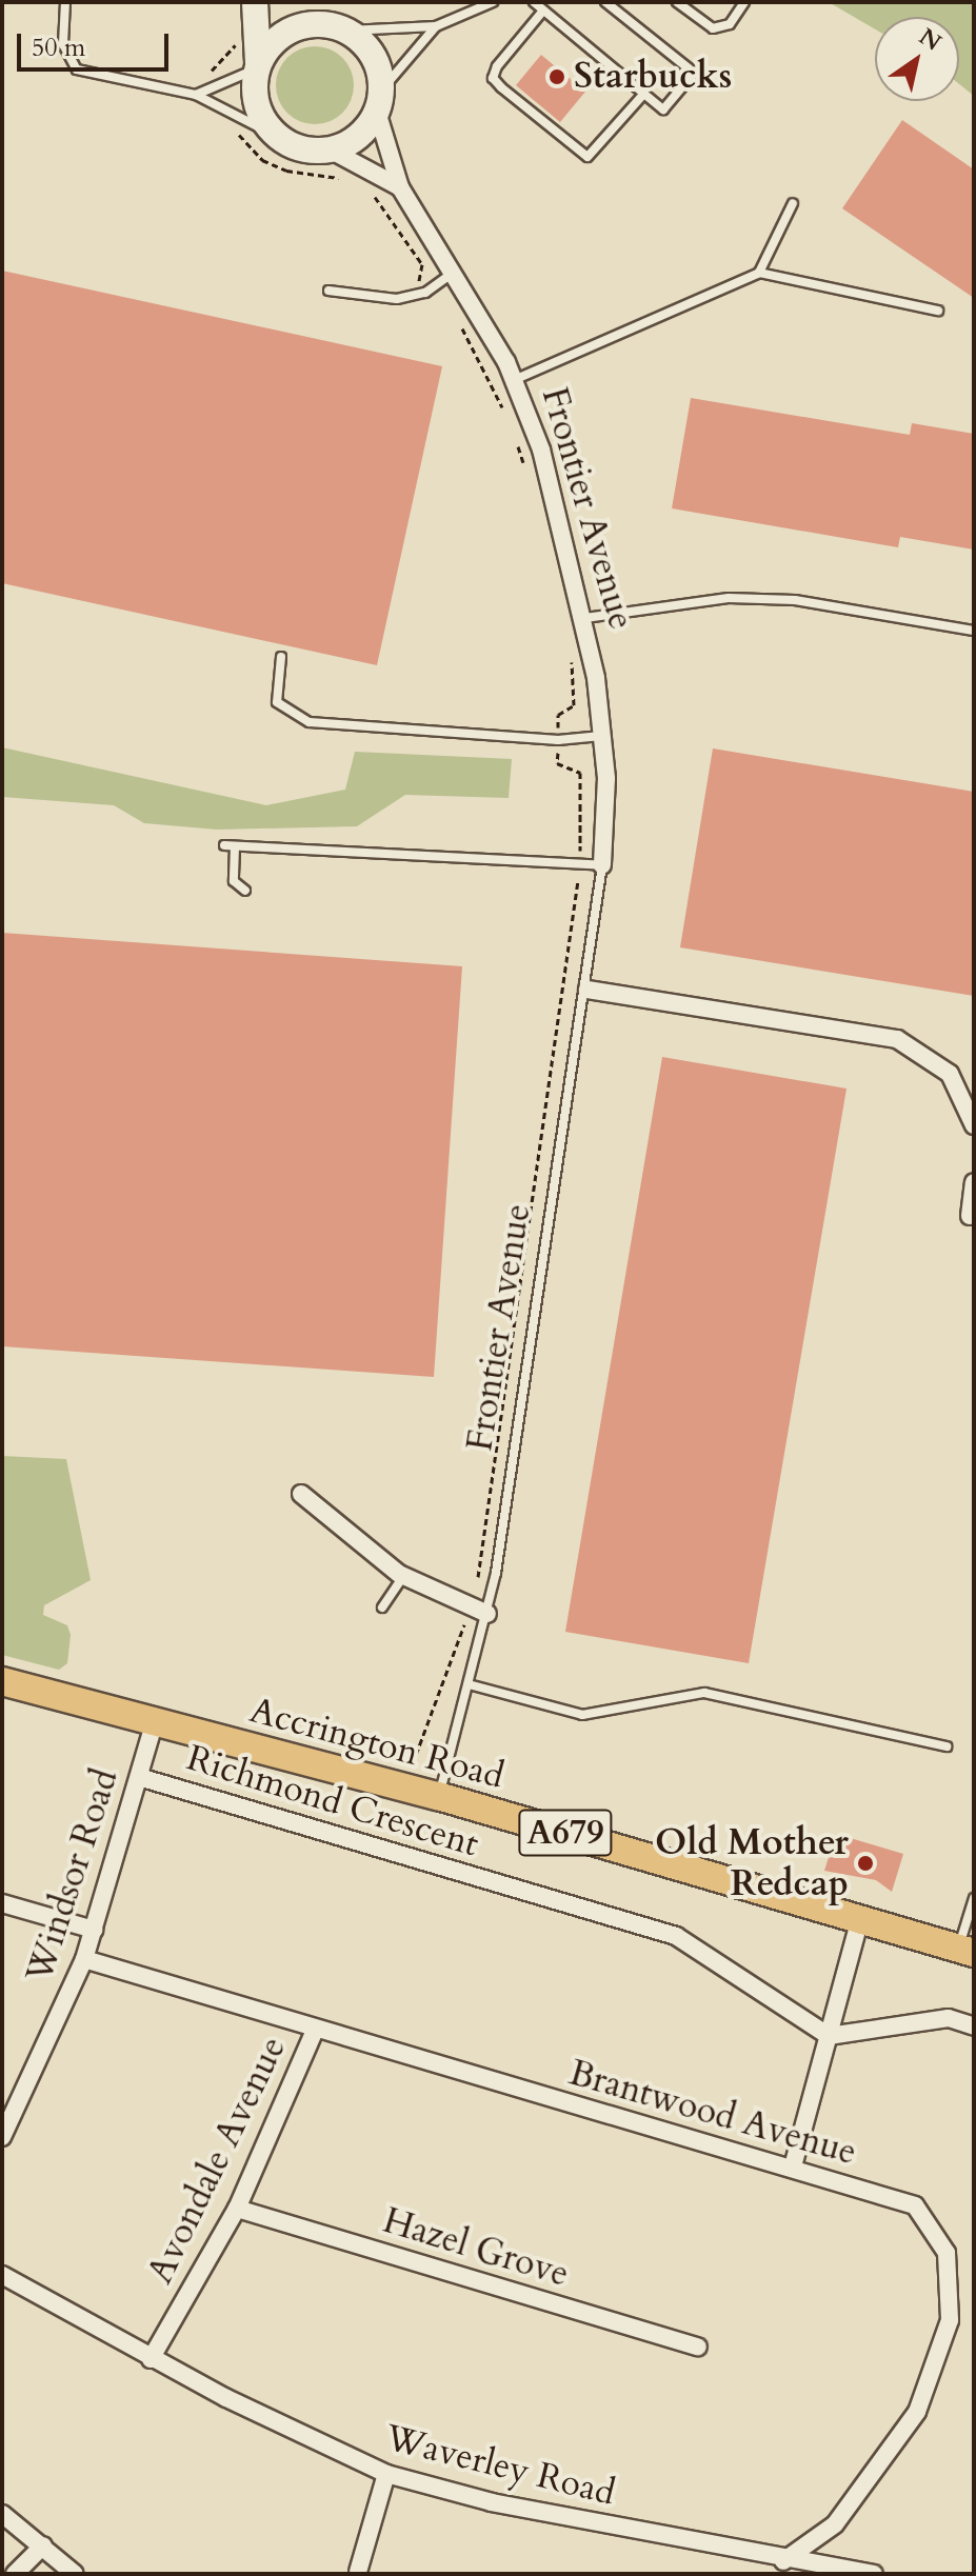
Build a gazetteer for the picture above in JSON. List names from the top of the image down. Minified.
{"streets":{"main road":["Accrington Road","A679"],"street":["Frontier Avenue","Richmond Crescent","Windsor Road","Brantwood Avenue","Avondale Avenue","Hazel Grove","Waverley Road"]},"crossings":[["Frontier Avenue","Accrington Road"],["Accrington Road","Windsor Road"],["Richmond Crescent","Windsor Road"],["Windsor Road","Brantwood Avenue"],["Brantwood Avenue","Avondale Avenue"],["Brantwood Avenue","Waverley Road"],["Avondale Avenue","Hazel Grove"],["Avondale Avenue","Waverley Road"]],"places":["Starbucks","Old Mother Redcap"],"scale_bar":"50 m","north":"top right"}
